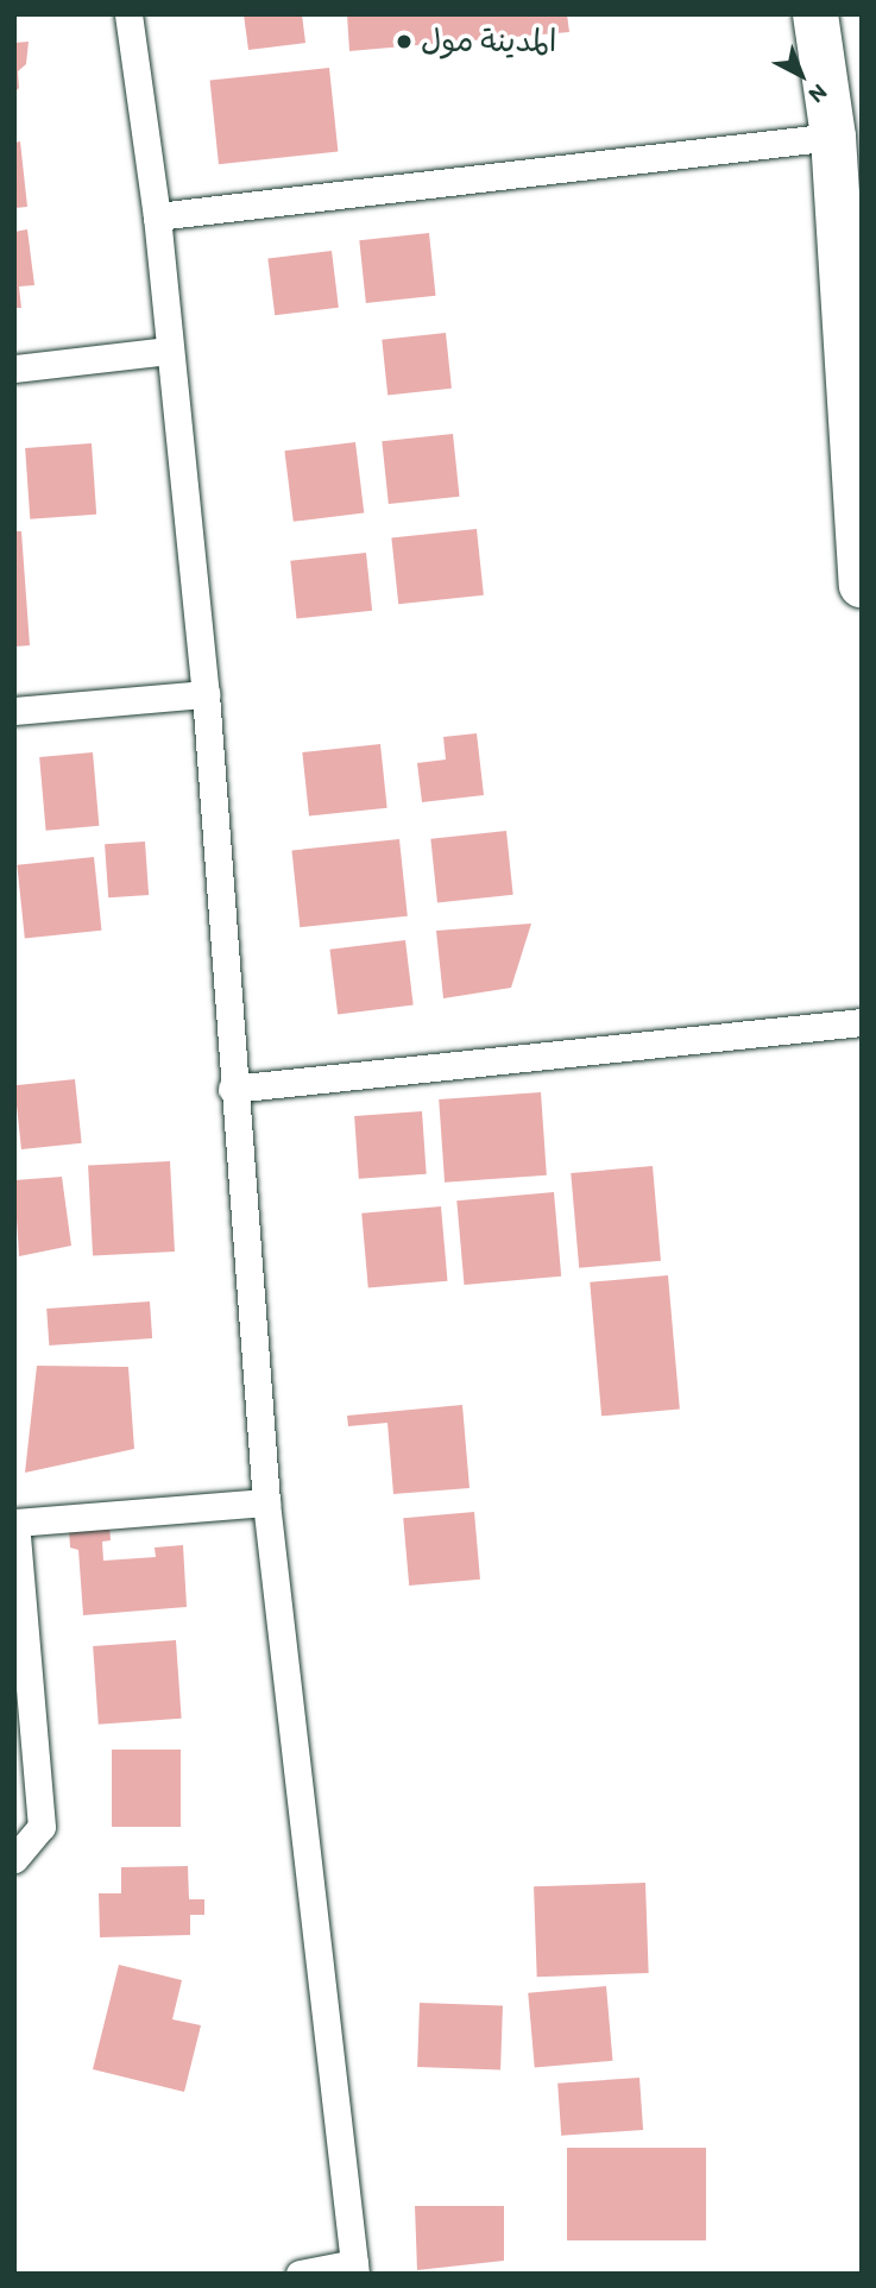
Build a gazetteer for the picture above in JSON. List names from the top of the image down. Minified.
{"places":["المدينة مول"],"north":"bottom right"}
